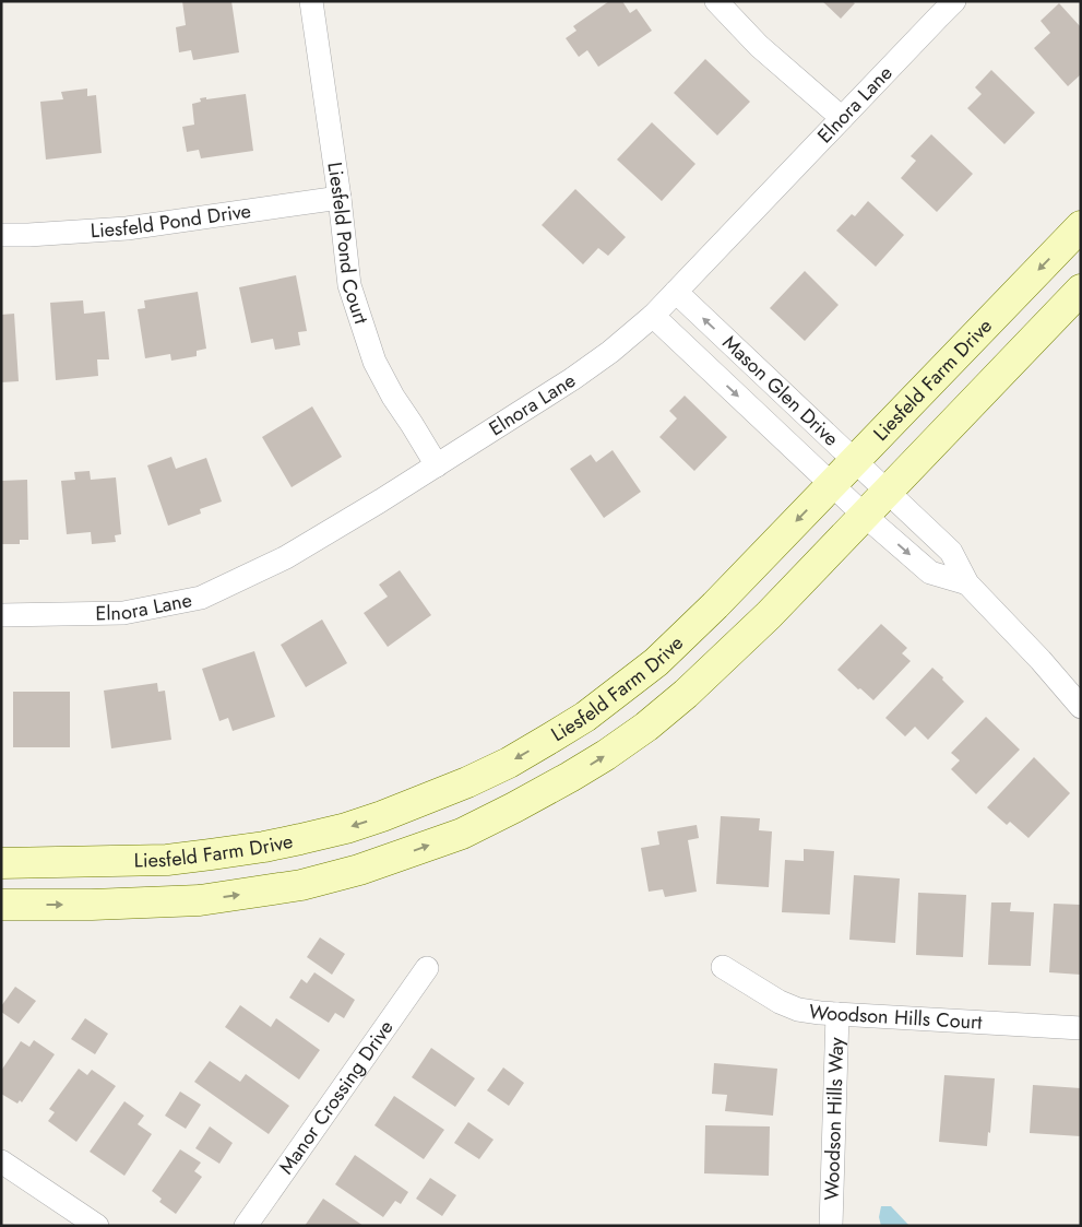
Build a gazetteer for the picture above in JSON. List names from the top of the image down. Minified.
{"streets":{"street":["Elnora Lane","Liesfeld Pond Drive","Liesfeld Pond Court","Liesfeld Farm Drive","Mason Glen Drive","Woodson Hills Court","Manor Crossing Drive","Woodson Hills Way"]},"crossings":[["Elnora Lane","Liesfeld Pond Court"],["Elnora Lane","Mason Glen Drive"],["Liesfeld Pond Drive","Liesfeld Pond Court"],["Liesfeld Farm Drive","Mason Glen Drive"],["Woodson Hills Court","Woodson Hills Way"]]}
